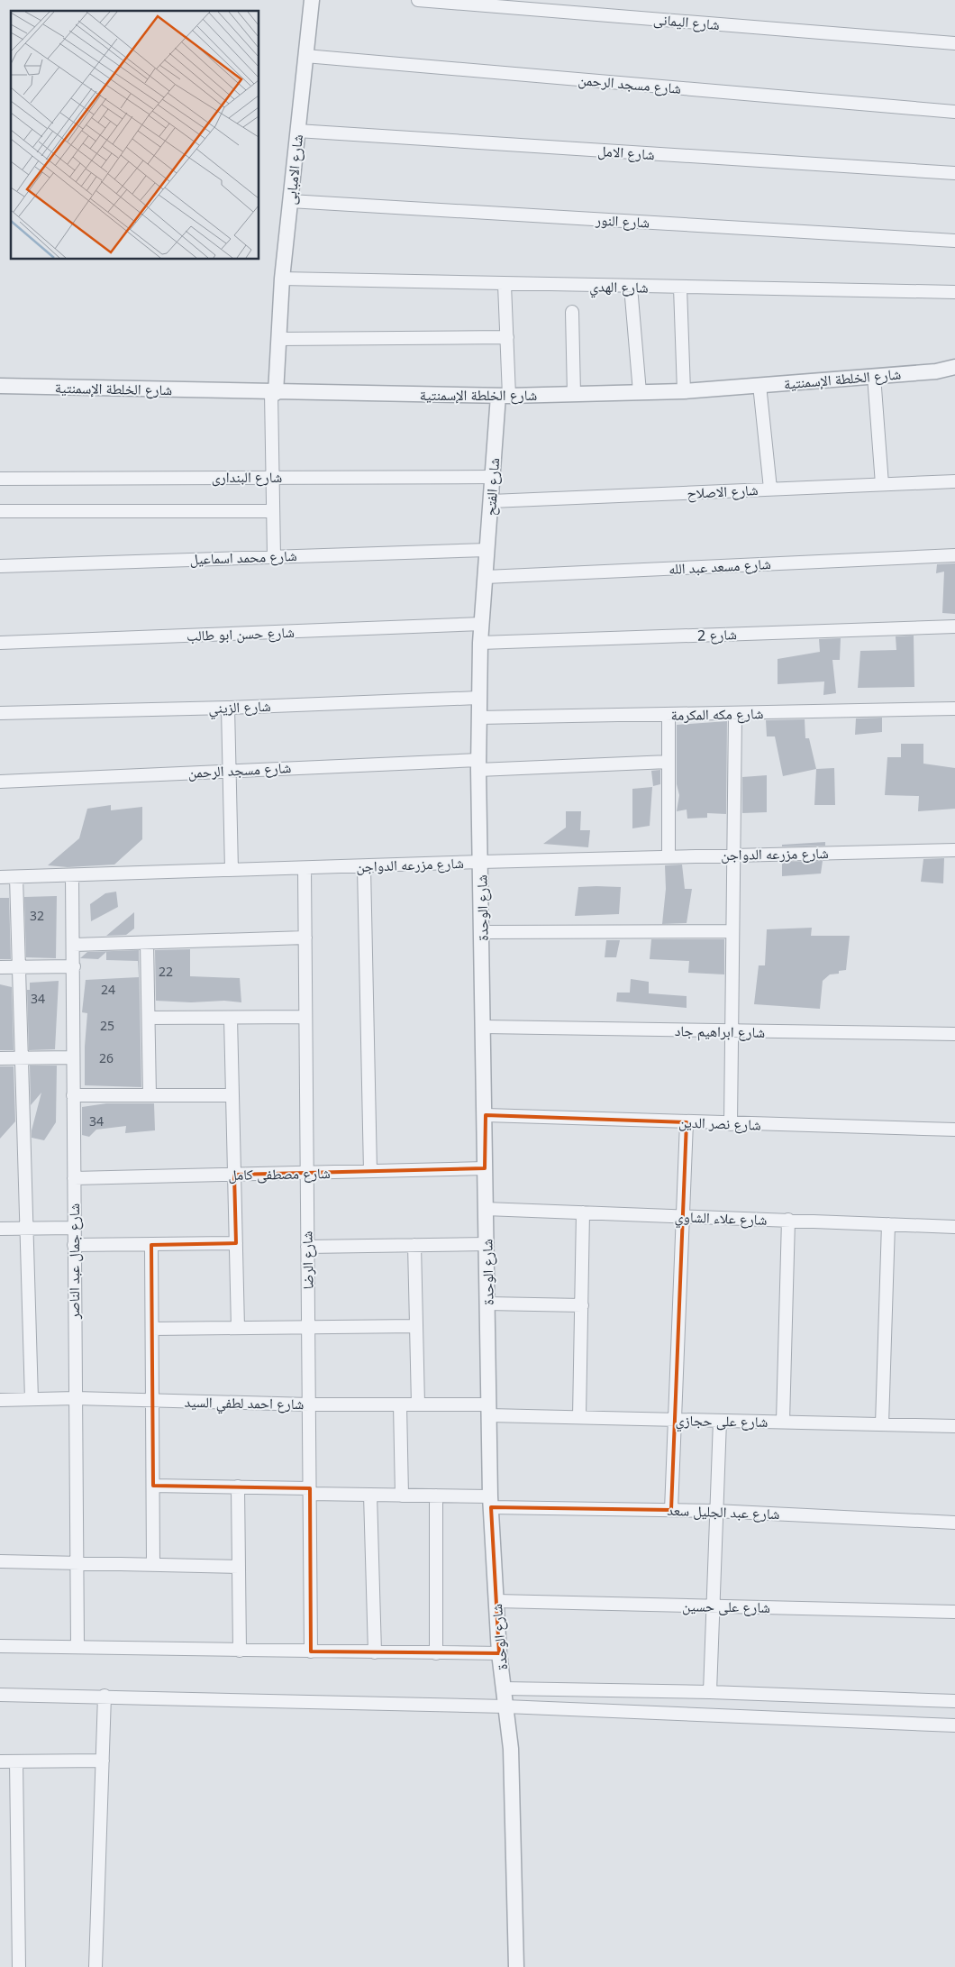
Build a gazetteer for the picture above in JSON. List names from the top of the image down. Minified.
{"streets":{"street":["شارع اليمانى","شارع مسجد الرحمن","شارع الامل","شارع الامبابى","شارع النور","شارع الهدي","شارع الخلطة الإسمنتية","شارع البندارى","شارع الفتح","شارع الاصلاح","شارع محمد اسماعيل","شارع مسعد عبد الله","شارع حسن ابو طالب","شارع 2","شارع الزيني","شارع مكه المكرمة","شارع مزرعه الدواجن","شارع الوحدة","شارع ابراهيم جاد","شارع نصر الدين","شارع مصطفى كامل","شارع علاء الشاوي","شارع الرضا","شارع جمال عبد الناصر","شارع احمد لطفي السيد","شارع على حجازي","شارع عبد الجليل سعد","شارع على حسين"]},"crossings":[["شارع مسجد الرحمن","شارع الامبابى"],["شارع مسجد الرحمن","شارع الوحدة"],["شارع الامل","شارع الامبابى"],["شارع الامبابى","شارع النور"],["شارع الامبابى","شارع الهدي"],["شارع الامبابى","شارع الخلطة الإسمنتية"],["شارع الخلطة الإسمنتية","شارع الفتح"],["شارع البندارى","شارع الفتح"],["شارع الفتح","شارع الاصلاح"],["شارع الفتح","شارع محمد اسماعيل"],["شارع الفتح","شارع مسعد عبد الله"],["شارع الفتح","شارع الوحدة"],["شارع مسعد عبد الله","شارع الوحدة"],["شارع حسن ابو طالب","شارع الوحدة"],["شارع 2","شارع الوحدة"],["شارع الزيني","شارع الوحدة"],["شارع مكه المكرمة","شارع الوحدة"],["شارع مزرعه الدواجن","شارع الوحدة"],["شارع مزرعه الدواجن","شارع الرضا"],["شارع مزرعه الدواجن","شارع جمال عبد الناصر"],["شارع الوحدة","شارع ابراهيم جاد"],["شارع الوحدة","شارع نصر الدين"],["شارع الوحدة","شارع مصطفى كامل"],["شارع الوحدة","شارع علاء الشاوي"],["شارع الوحدة","شارع احمد لطفي السيد"],["شارع الوحدة","شارع على حجازي"],["شارع الوحدة","شارع عبد الجليل سعد"],["شارع الوحدة","شارع على حسين"],["شارع مصطفى كامل","شارع الرضا"],["شارع مصطفى كامل","شارع جمال عبد الناصر"],["شارع الرضا","شارع احمد لطفي السيد"],["شارع الرضا","شارع عبد الجليل سعد"],["شارع جمال عبد الناصر","شارع احمد لطفي السيد"],["شارع احمد لطفي السيد","شارع على حجازي"]],"house_numbers":["32","22","24","34","25","26","34"]}
